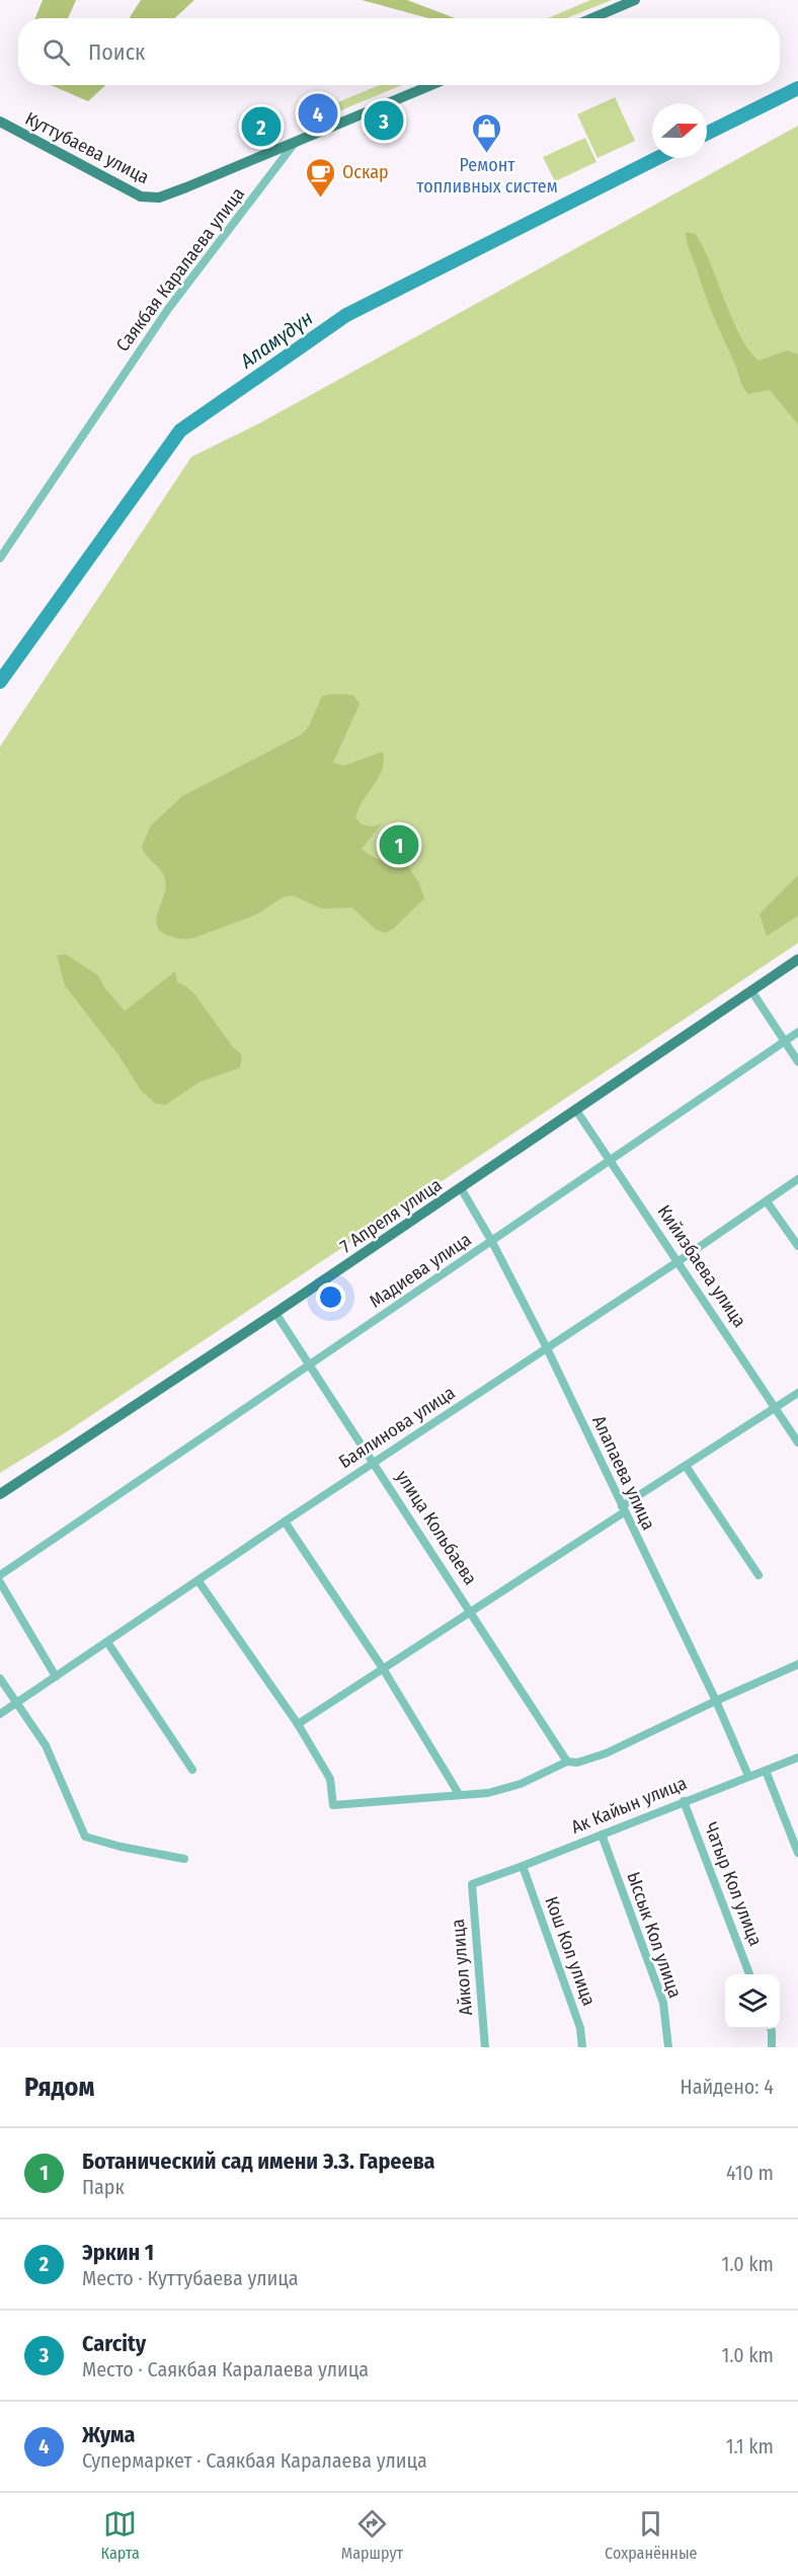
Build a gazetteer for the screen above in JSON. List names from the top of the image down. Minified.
{"streets":{"main road":["Куттубаева улица","7 Апреля улица"],"street":["Саякбая Каралаева улица","Кийизбаева улица","Мадиева улица","Баялинова улица","Алапаева улица","улица Кольбаева","Ак Кайын улица","Чатыр Кол улица","Ыссык Кол улица","Кош Кол улица","Айкол улица"]},"crossings":[["Куттубаева улица","Саякбая Каралаева улица"],["7 Апреля улица","Кийизбаева улица"],["7 Апреля улица","Алапаева улица"],["7 Апреля улица","улица Кольбаева"],["Кийизбаева улица","Мадиева улица"],["Кийизбаева улица","Баялинова улица"],["Мадиева улица","Алапаева улица"],["Мадиева улица","улица Кольбаева"],["Баялинова улица","Алапаева улица"],["Баялинова улица","улица Кольбаева"],["Алапаева улица","Ак Кайын улица"],["Ак Кайын улица","Чатыр Кол улица"],["Ак Кайын улица","Ыссык Кол улица"],["Ак Кайын улица","Кош Кол улица"],["Ак Кайын улица","Айкол улица"]],"water":["Аламүдүн"],"places":{"shop":["Ремонт топливных систем"],"cafe":["Оскар"]},"north":"right","page":{"search":"Поиск","pins":["4","3","2","1"],"heading":["Рядом","Найдено: 4"],"list":[{"mark":"1","name":"Ботанический сад имени Э.З. Гареева","note":"Парк","value":"410 m"},{"mark":"2","name":"Эркин 1","note":"Место · Куттубаева улица","value":"1.0 km"},{"mark":"3","name":"Carcity","note":"Место · Саякбая Каралаева улица","value":"1.0 km"},{"mark":"4","name":"Жума","note":"Супермаркет · Саякбая Каралаева улица","value":"1.1 km"}],"nav":["Карта","Маршрут","Сохранённые"]}}
